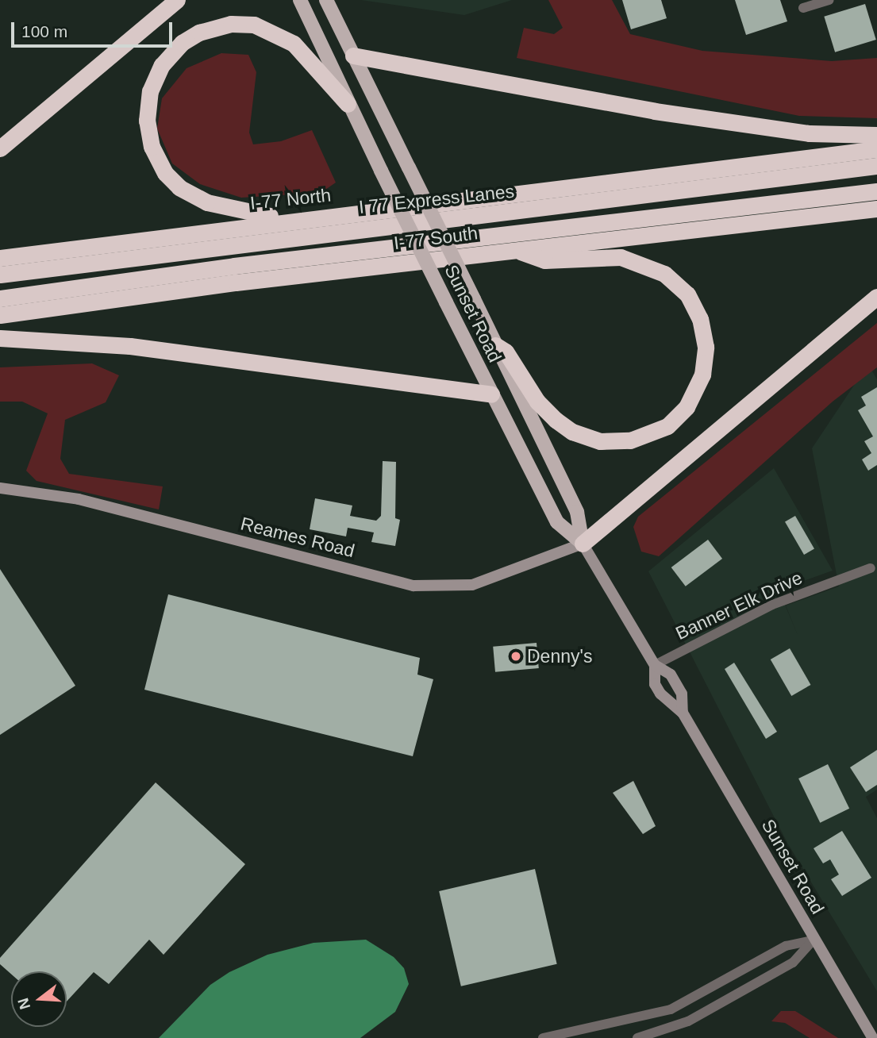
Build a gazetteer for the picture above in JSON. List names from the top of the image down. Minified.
{"streets":{"highway":["I-77 North","I 77 Express Lanes","I-77 South"],"main road":["Sunset Road","Reames Road"],"street":["Banner Elk Drive"]},"crossings":[["Sunset Road","Reames Road"],["Sunset Road","Banner Elk Drive"]],"places":["Denny's"],"scale_bar":"100 m","north":"left"}
